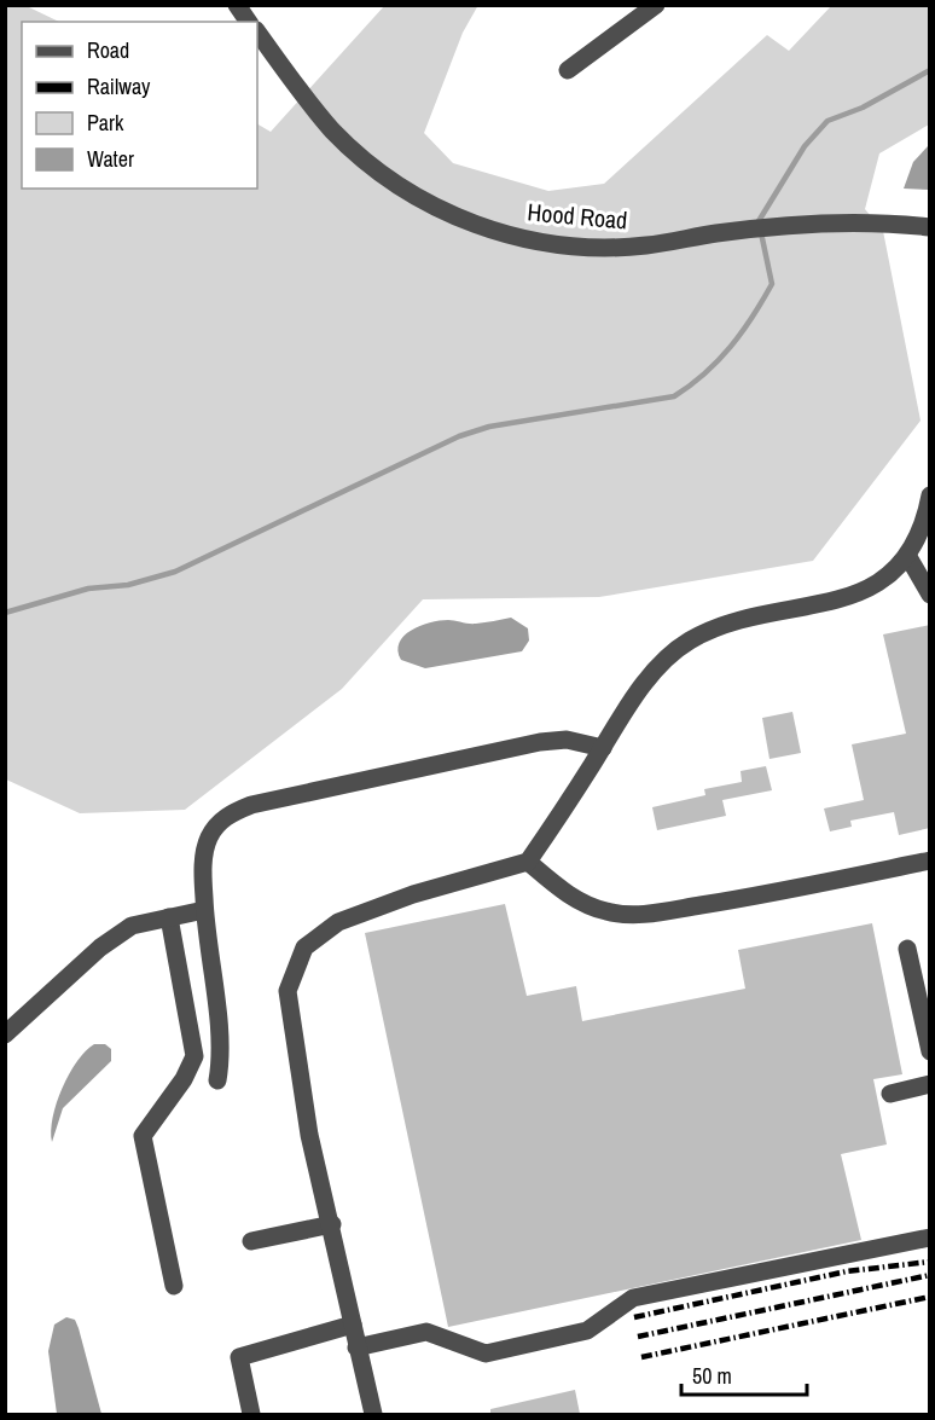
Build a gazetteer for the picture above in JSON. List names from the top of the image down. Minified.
{"streets":{"street":["Hood Road"]},"legend":["Road","Railway","Park","Water"],"scale_bar":"50 m"}
